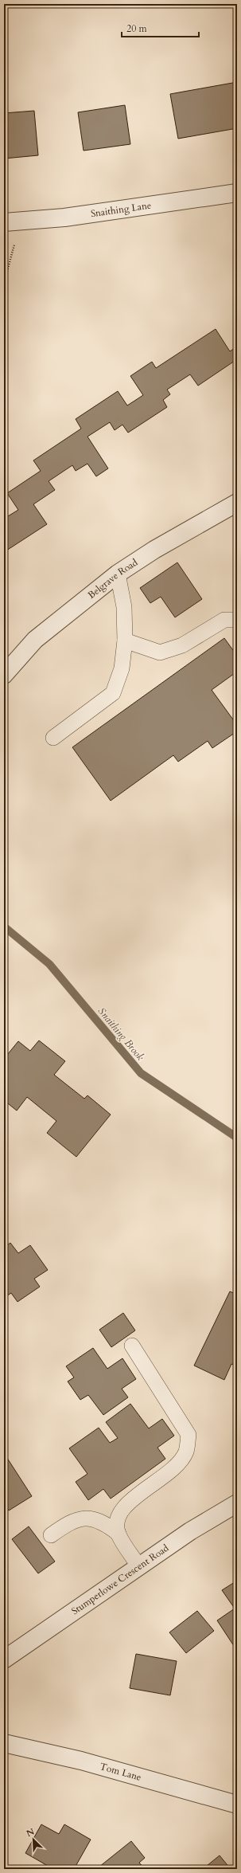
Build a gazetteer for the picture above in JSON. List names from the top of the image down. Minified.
{"streets":{"street":["Snaithing Lane","Belgrave Road","Stumperlowe Crescent Road","Tom Lane"]},"water":["Snaithing Brook"],"scale_bar":"20 m","north":"top left"}
